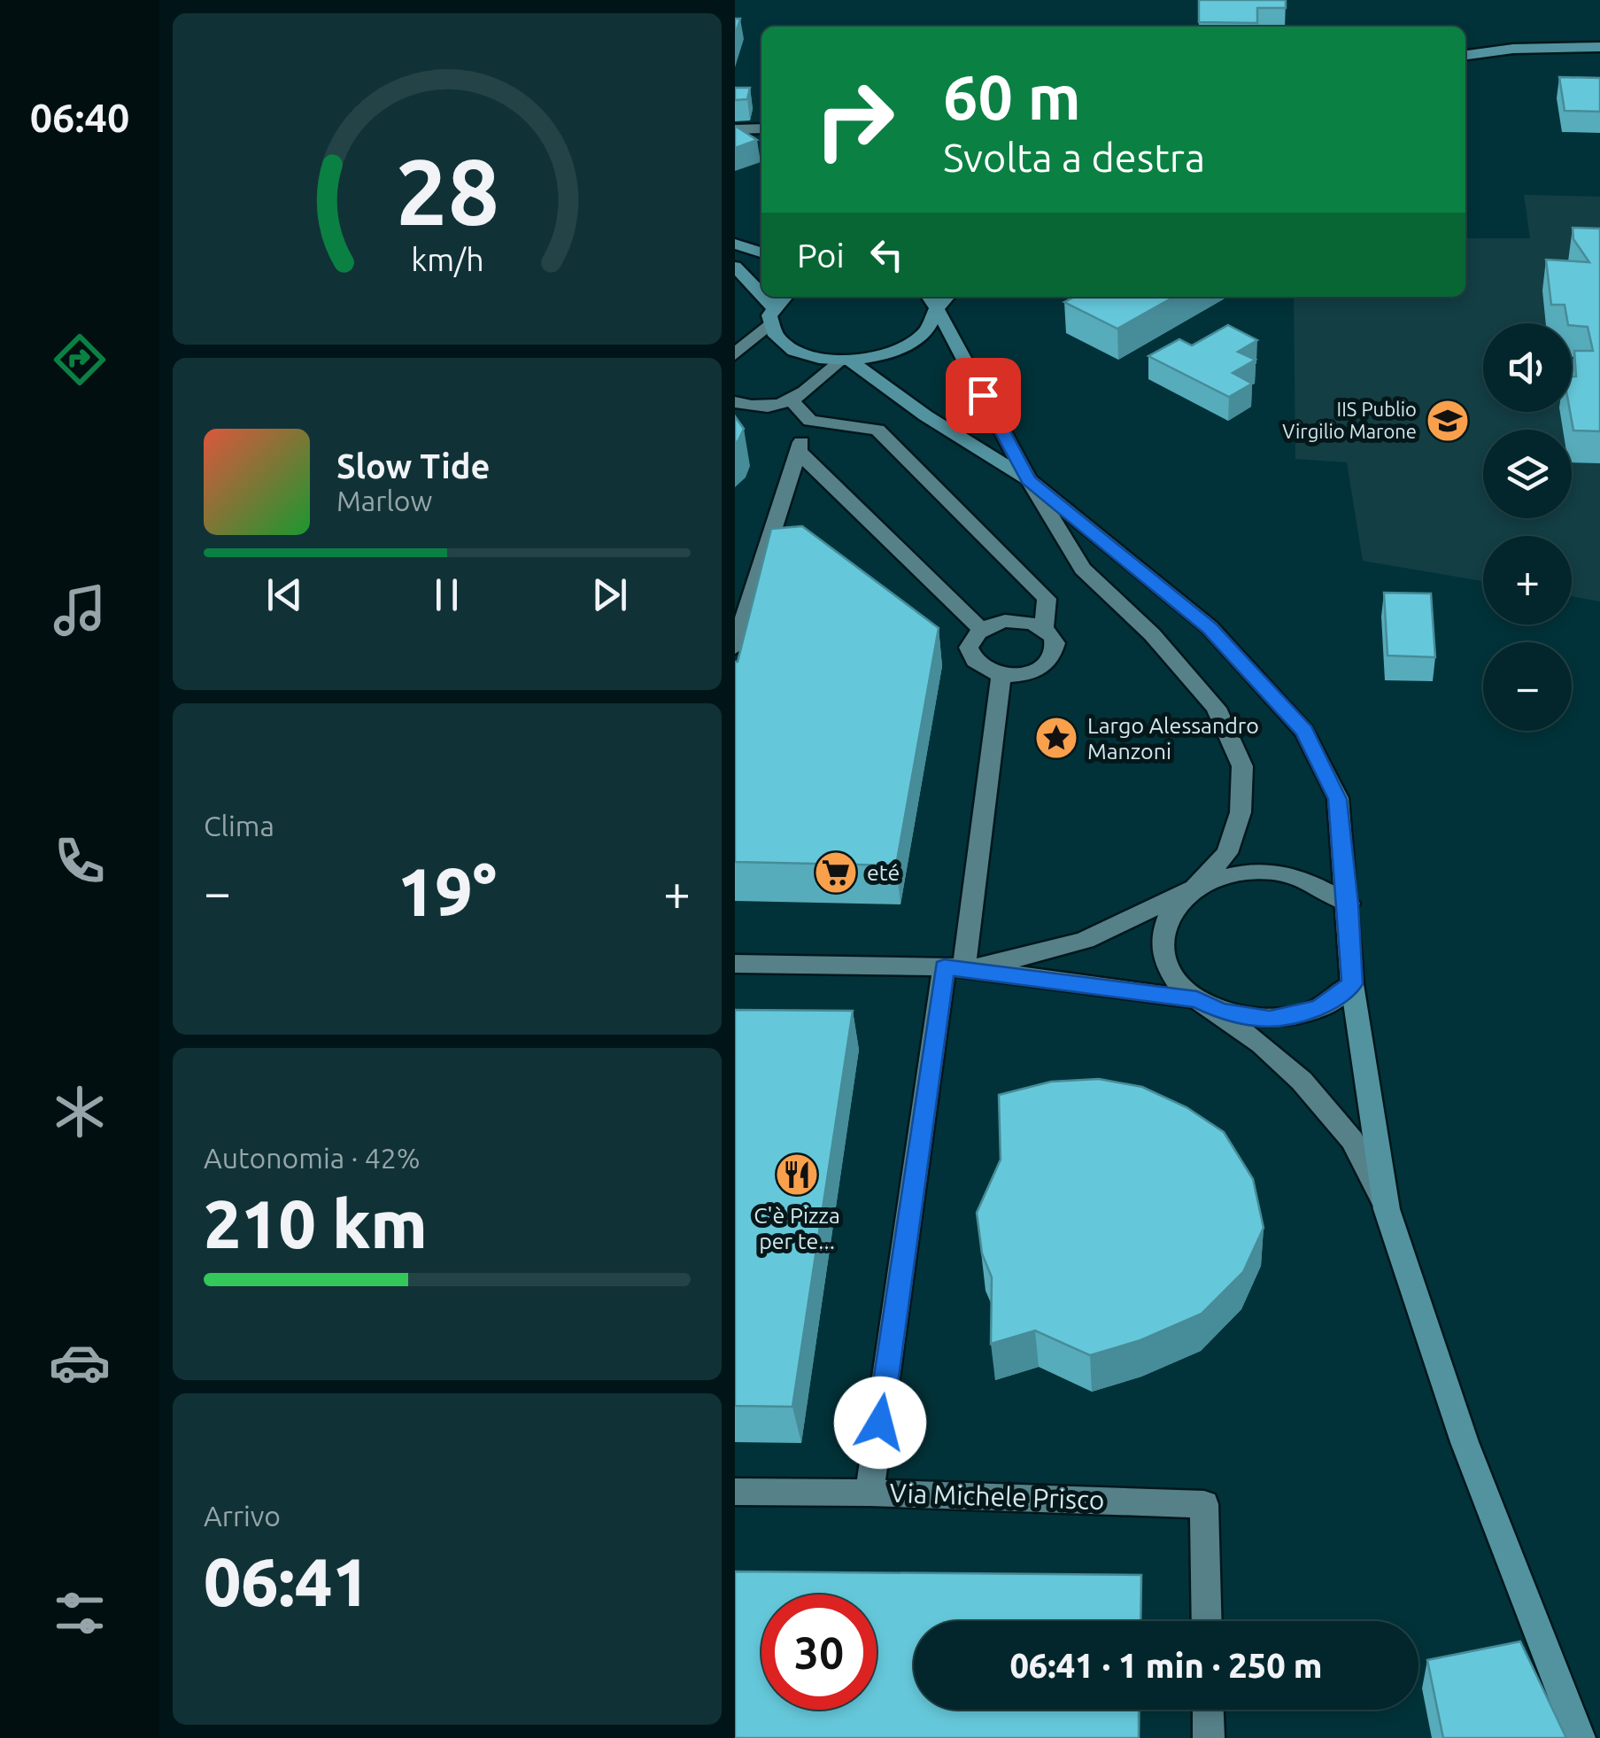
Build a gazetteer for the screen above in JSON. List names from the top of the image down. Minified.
{"streets":{"street":["Via Michele Prisco"]},"places":{"school or university":["IIS Publio Virgilio Marone"],"place":["Largo Alessandro Manzoni"],"supermarket":["eté"],"restaurant":["C'è Pizza per te..."]},"page":{"tabs":"06:40","turn":["60 m","Svolta a destra"],"then":"Poi","map_buttons":["+","−"],"song":["Slow Tide","Marlow"],"tile":["Clima",["Autonomia · 42%","210 km"],["Arrivo","06:41"]],"heat":["−","19°","+"],"limit":"30","trip":"06:41 · 1 min · 250 m","gauge":["28","km/h"]}}
